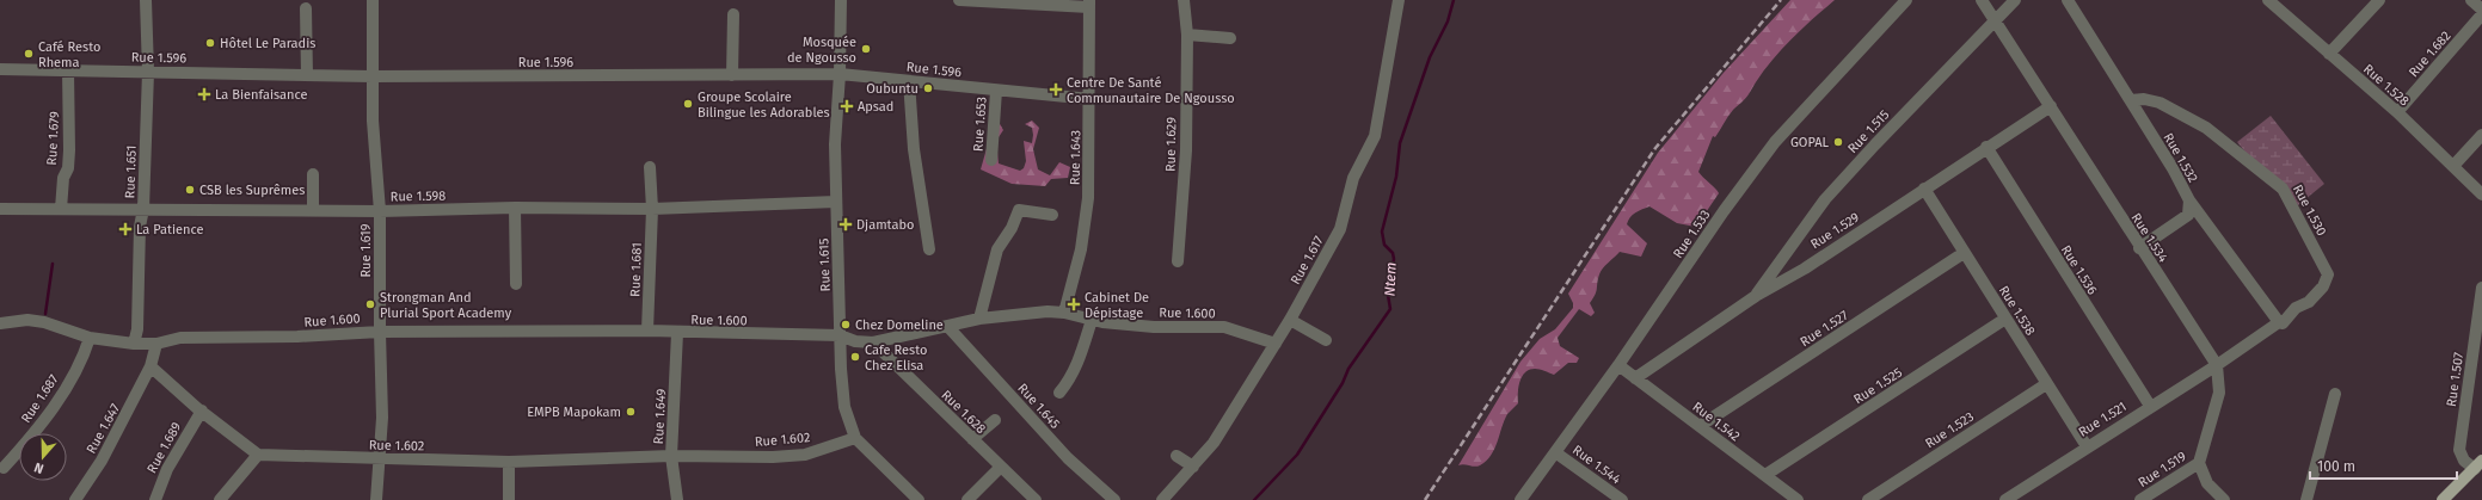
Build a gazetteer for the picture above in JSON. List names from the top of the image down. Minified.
{"streets":{"street":["Rue 1.682","Rue 1.596","Rue 1.528","Rue 1.653","Rue 1.515","Rue 1.679","Rue 1.629","Rue 1.643","Rue 1.532","Rue 1.651","Rue 1.598","Rue 1.530","Rue 1.529","Rue 1.533","Rue 1.534","Rue 1.619","Rue 1.617","Rue 1.615","Rue 1.681","Rue 1.536","Rue 1.538","Rue 1.600","Rue 1.527","Rue 1.507","Rue 1.525","Rue 1.687","Rue 1.645","Rue 1.628","Rue 1.649","Rue 1.521","Rue 1.542","Rue 1.647","Rue 1.523","Rue 1.602","Rue 1.689","Rue 1.544","Rue 1.519"]},"crossings":[["Rue 1.682","Rue 1.528"],["Rue 1.596","Rue 1.653"],["Rue 1.596","Rue 1.679"],["Rue 1.596","Rue 1.643"],["Rue 1.596","Rue 1.651"],["Rue 1.596","Rue 1.619"],["Rue 1.596","Rue 1.615"],["Rue 1.515","Rue 1.529"],["Rue 1.515","Rue 1.534"],["Rue 1.679","Rue 1.598"],["Rue 1.643","Rue 1.600"],["Rue 1.532","Rue 1.530"],["Rue 1.651","Rue 1.598"],["Rue 1.598","Rue 1.619"],["Rue 1.598","Rue 1.615"],["Rue 1.598","Rue 1.681"],["Rue 1.530","Rue 1.534"],["Rue 1.530","Rue 1.521"],["Rue 1.529","Rue 1.534"],["Rue 1.529","Rue 1.536"],["Rue 1.529","Rue 1.538"],["Rue 1.529","Rue 1.542"],["Rue 1.533","Rue 1.542"],["Rue 1.533","Rue 1.544"],["Rue 1.534","Rue 1.521"],["Rue 1.534","Rue 1.519"],["Rue 1.619","Rue 1.600"],["Rue 1.619","Rue 1.602"],["Rue 1.617","Rue 1.600"],["Rue 1.615","Rue 1.600"],["Rue 1.615","Rue 1.602"],["Rue 1.681","Rue 1.600"],["Rue 1.536","Rue 1.521"],["Rue 1.538","Rue 1.527"],["Rue 1.538","Rue 1.525"],["Rue 1.538","Rue 1.521"],["Rue 1.538","Rue 1.523"],["Rue 1.600","Rue 1.645"],["Rue 1.600","Rue 1.628"],["Rue 1.600","Rue 1.649"],["Rue 1.527","Rue 1.542"],["Rue 1.525","Rue 1.542"],["Rue 1.649","Rue 1.602"]],"water":["Ntem"],"places":{"other":["Hôtel Le Paradis","Mosquée de Ngousso","Café Resto Rhema","Oubuntu","Groupe Scolaire Bilingue les Adorables","GOPAL","CSB les Suprêmes","Strongman And Plurial Sport Academy","Chez Domeline","Cafe Resto Chez Elisa","EMPB Mapokam"],"health":["Centre De Santé Communautaire De Ngousso","La Bienfaisance","Apsad","Djamtabo","La Patience","Cabinet De Dépistage"]},"scale_bar":"100 m","north":"bottom"}
